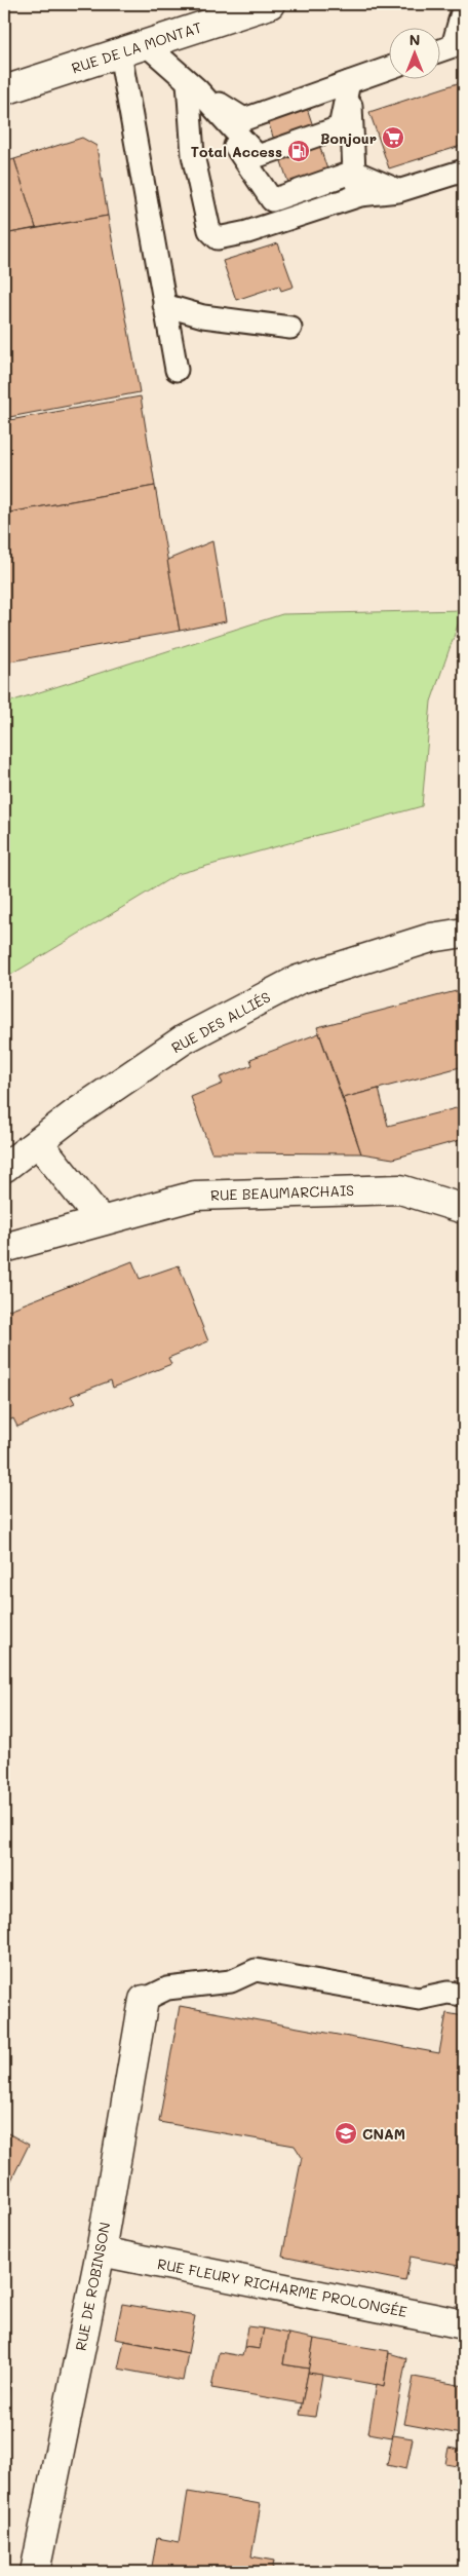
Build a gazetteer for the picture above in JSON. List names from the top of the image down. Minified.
{"streets":{"street":["RUE DE LA MONTAT","RUE DES ALLIÉS","RUE BEAUMARCHAIS","RUE DE ROBINSON","RUE FLEURY RICHARME PROLONGÉE"]},"crossings":[["RUE DE ROBINSON","RUE FLEURY RICHARME PROLONGÉE"]],"places":{"supermarket":["Bonjour"],"fuel station":["Total Access"],"school or university":["CNAM"]},"north":"top"}
